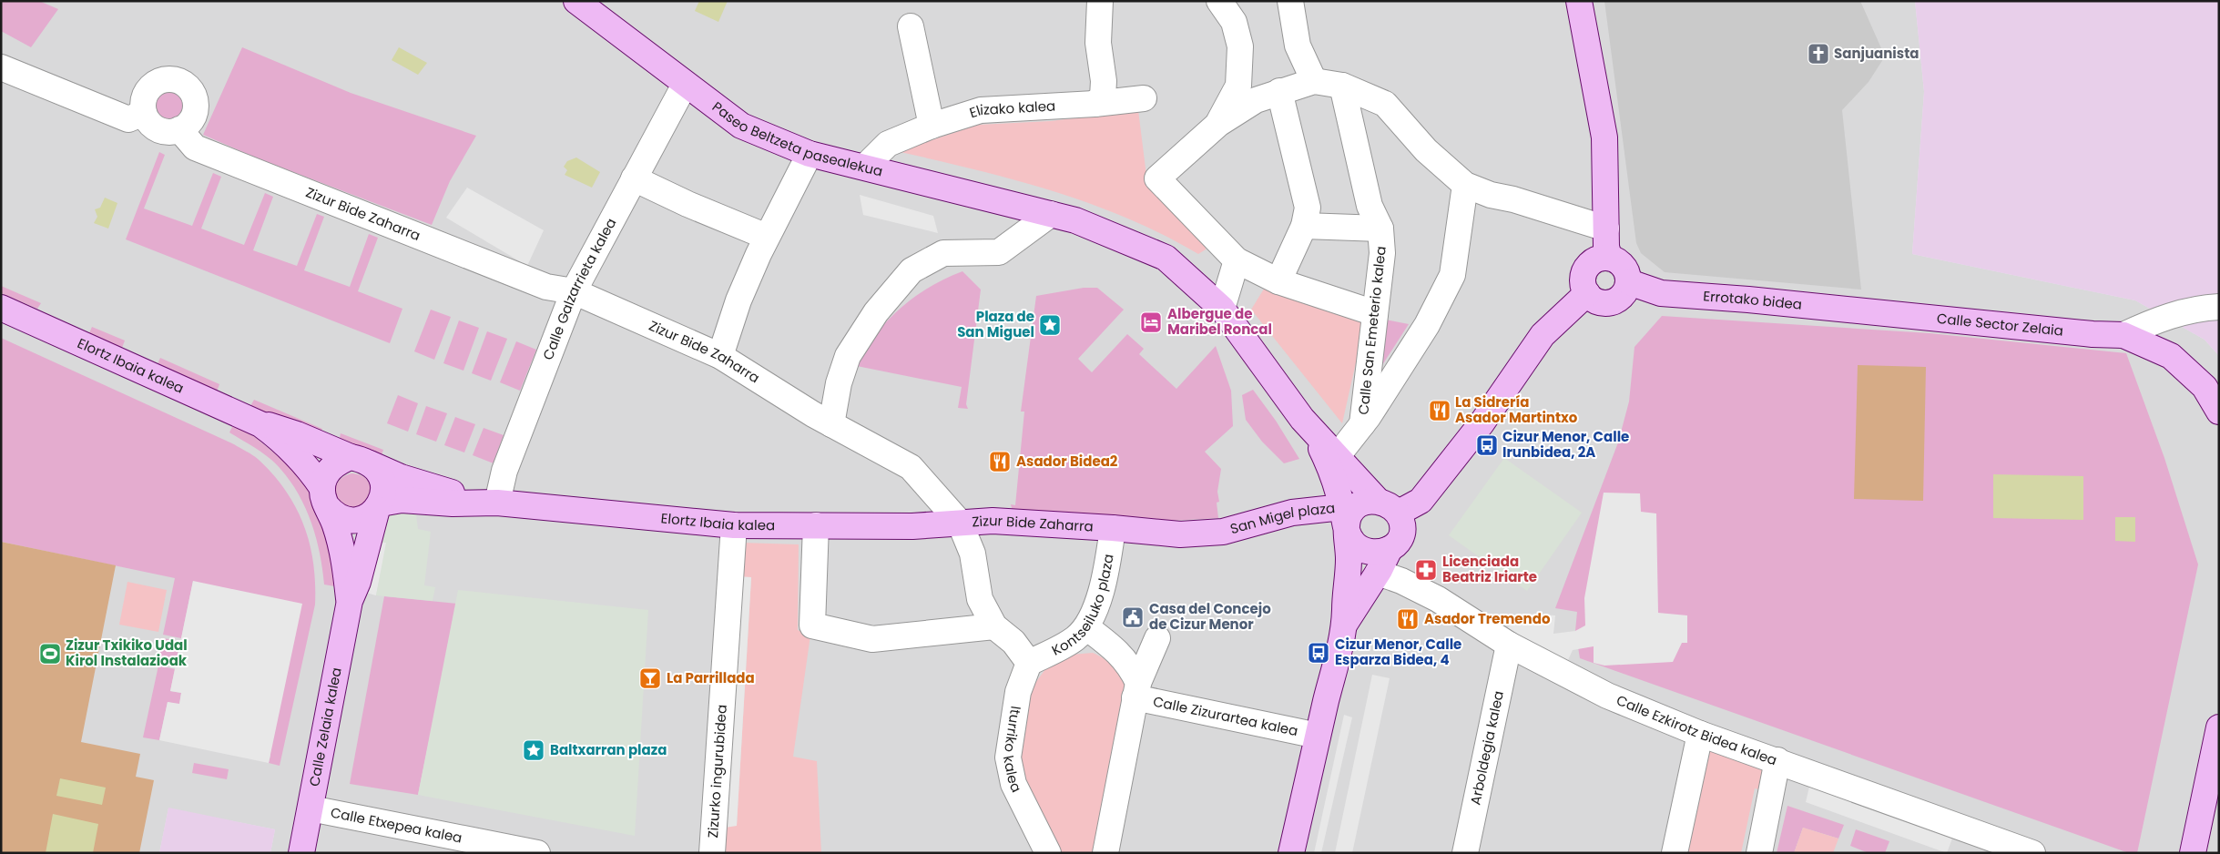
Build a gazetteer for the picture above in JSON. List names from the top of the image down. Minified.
{"streets":{"street":["Elizako kalea","Paseo Beltzeta pasealekua","Zizur Bide Zaharra","Calle Galzarrieta kalea","Errotako bidea","Calle Sector Zelaia","Calle San Emeterio kalea","Elortz Ibaia kalea","San Migel plaza","Kontseiluko plaza","Calle Zizurartea kalea","Calle Zelaia kalea","Calle Ezkirotz Bidea kalea","Iturriko kalea","Arboldegia kalea","Zizurko ingurubidea","Calle Etxepea kalea"]},"crossings":[["Elizako kalea","Paseo Beltzeta pasealekua"],["Paseo Beltzeta pasealekua","Calle Galzarrieta kalea"],["Paseo Beltzeta pasealekua","San Migel plaza"],["Zizur Bide Zaharra","Calle Galzarrieta kalea"],["Zizur Bide Zaharra","Elortz Ibaia kalea"],["Zizur Bide Zaharra","San Migel plaza"],["Zizur Bide Zaharra","Kontseiluko plaza"],["Calle Galzarrieta kalea","Elortz Ibaia kalea"],["Errotako bidea","Calle Sector Zelaia"],["Elortz Ibaia kalea","Calle Zelaia kalea"],["Elortz Ibaia kalea","Zizurko ingurubidea"],["Kontseiluko plaza","Iturriko kalea"],["Calle Zelaia kalea","Calle Etxepea kalea"],["Calle Ezkirotz Bidea kalea","Arboldegia kalea"]],"places":{"church":["Sanjuanista"],"hotel":["Albergue de Maribel Roncal"],"place":["Plaza de San Miguel","Baltxarran plaza"],"restaurant":["La Sidrería Asador Martintxo","Asador Bidea2","Asador Tremendo"],"bus stop":["Cizur Menor, Calle Irunbidea, 2A","Cizur Menor, Calle Esparza Bidea, 4"],"pharmacy":["Licenciada Beatriz Iriarte"],"public building":["Casa del Concejo de Cizur Menor"],"sports":["Zizur Txikiko Udal Kirol Instalazioak"],"bar":["La Parrillada"]}}
